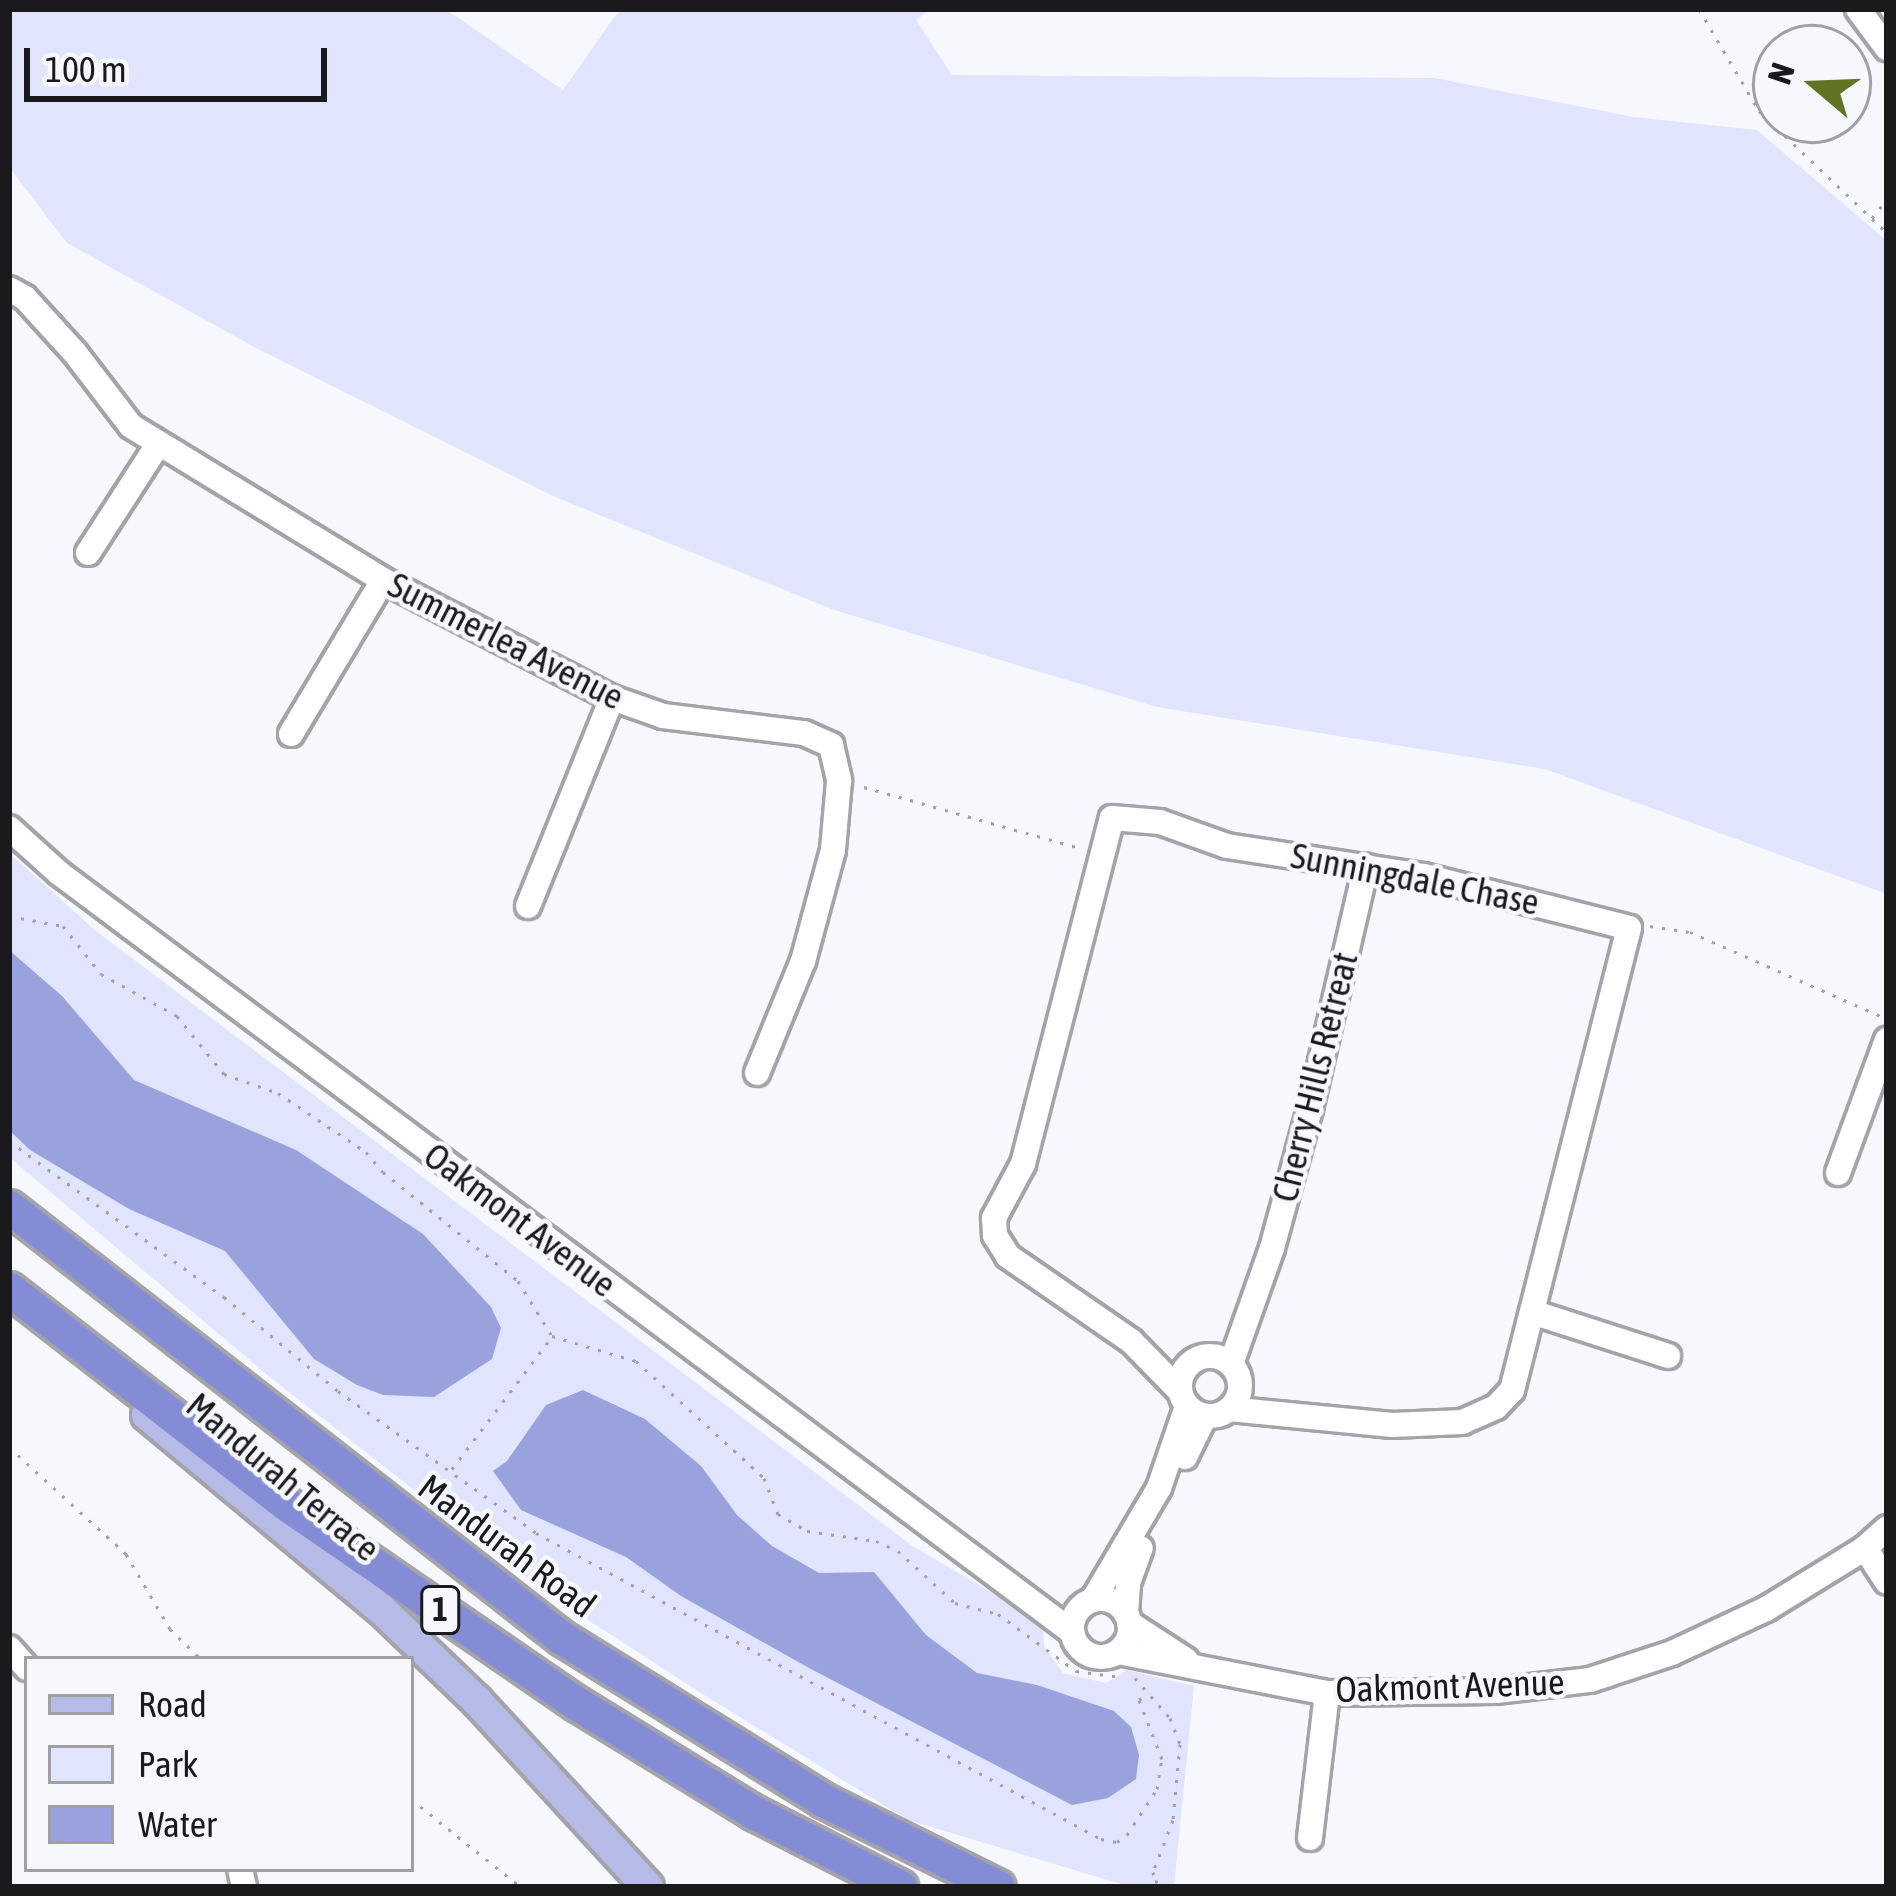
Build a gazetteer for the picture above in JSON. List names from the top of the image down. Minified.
{"streets":{"highway":["Mandurah Road","1"],"main road":["Mandurah Terrace"],"street":["Summerlea Avenue","Sunningdale Chase","Cherry Hills Retreat","Oakmont Avenue"]},"crossings":[["Sunningdale Chase","Cherry Hills Retreat"],["Cherry Hills Retreat","Oakmont Avenue"],["Mandurah Terrace","1"]],"legend":["Road","Park","Water"],"scale_bar":"100 m","north":"left"}
